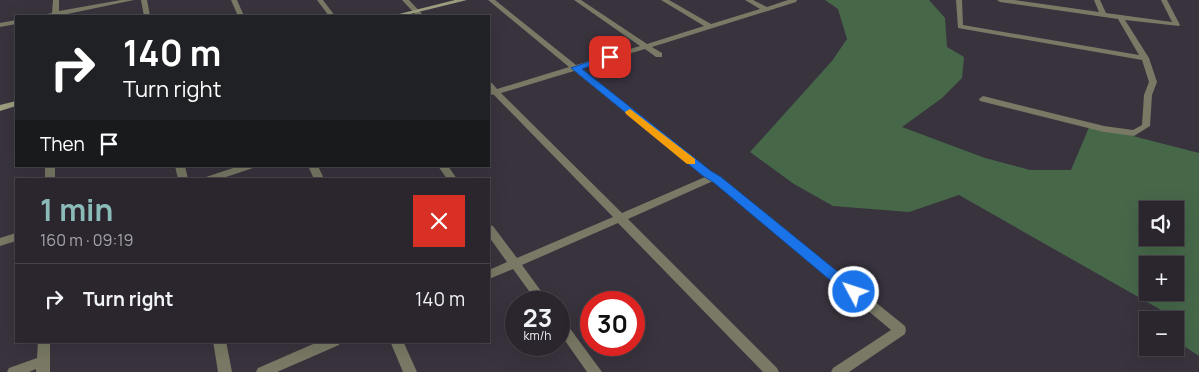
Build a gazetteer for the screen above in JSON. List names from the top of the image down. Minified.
{"page":{"turn":["140 m","Turn right"],"then":"Then","heading":["1 min","160 m · 09:19"],"map_buttons":["+","−"],"list":[{"name":"Turn right","value":"140 m"}],"speed":"23 km/h","limit":"30"}}
